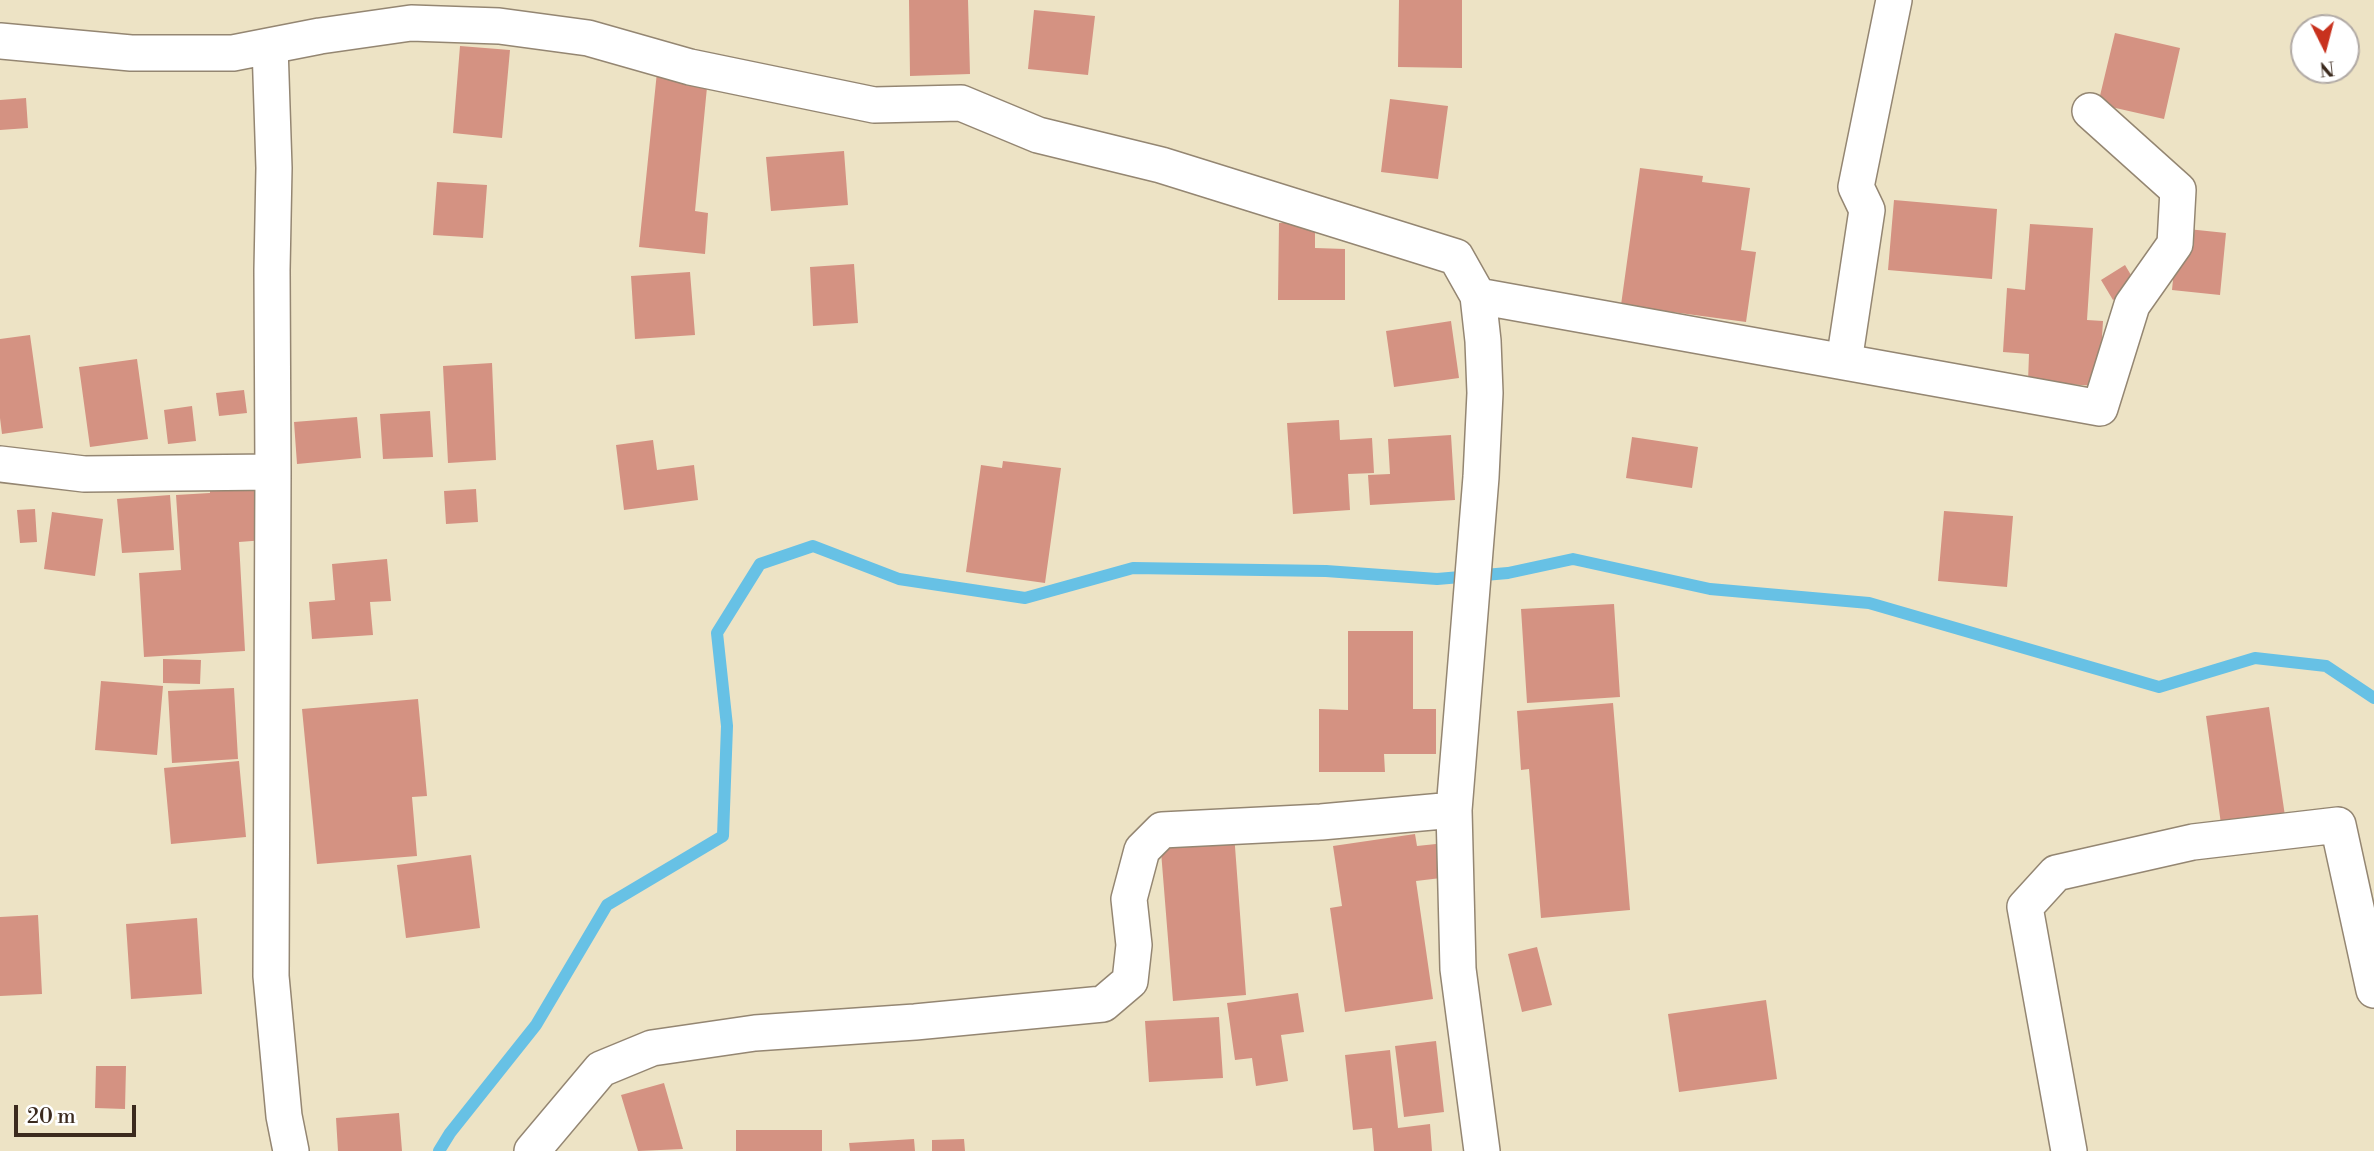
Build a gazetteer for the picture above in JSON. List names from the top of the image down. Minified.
{"scale_bar":"20 m","north":"bottom"}
